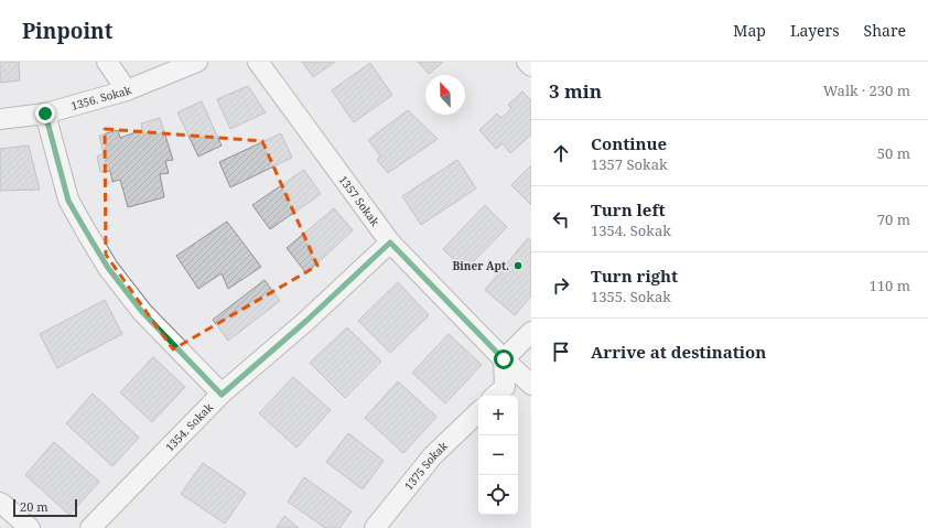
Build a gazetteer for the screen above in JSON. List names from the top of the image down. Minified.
{"streets":{"street":["1356. Sokak","1357 Sokak","1354. Sokak","1375 Sokak"]},"crossings":[["1357 Sokak","1354. Sokak"]],"places":["Biner Apt."],"scale_bar":"20 m","north":"top","page":{"header":"Pinpoint","nav":["Map","Layers","Share"],"heading":["3 min","Walk · 230 m"],"list":[["Continue","1357 Sokak","50 m"],["Turn left","1354. Sokak","70 m"],["Turn right","1355. Sokak","110 m"],"Arrive at destination"],"map_buttons":["+","−"],"scale":"20 m"}}
